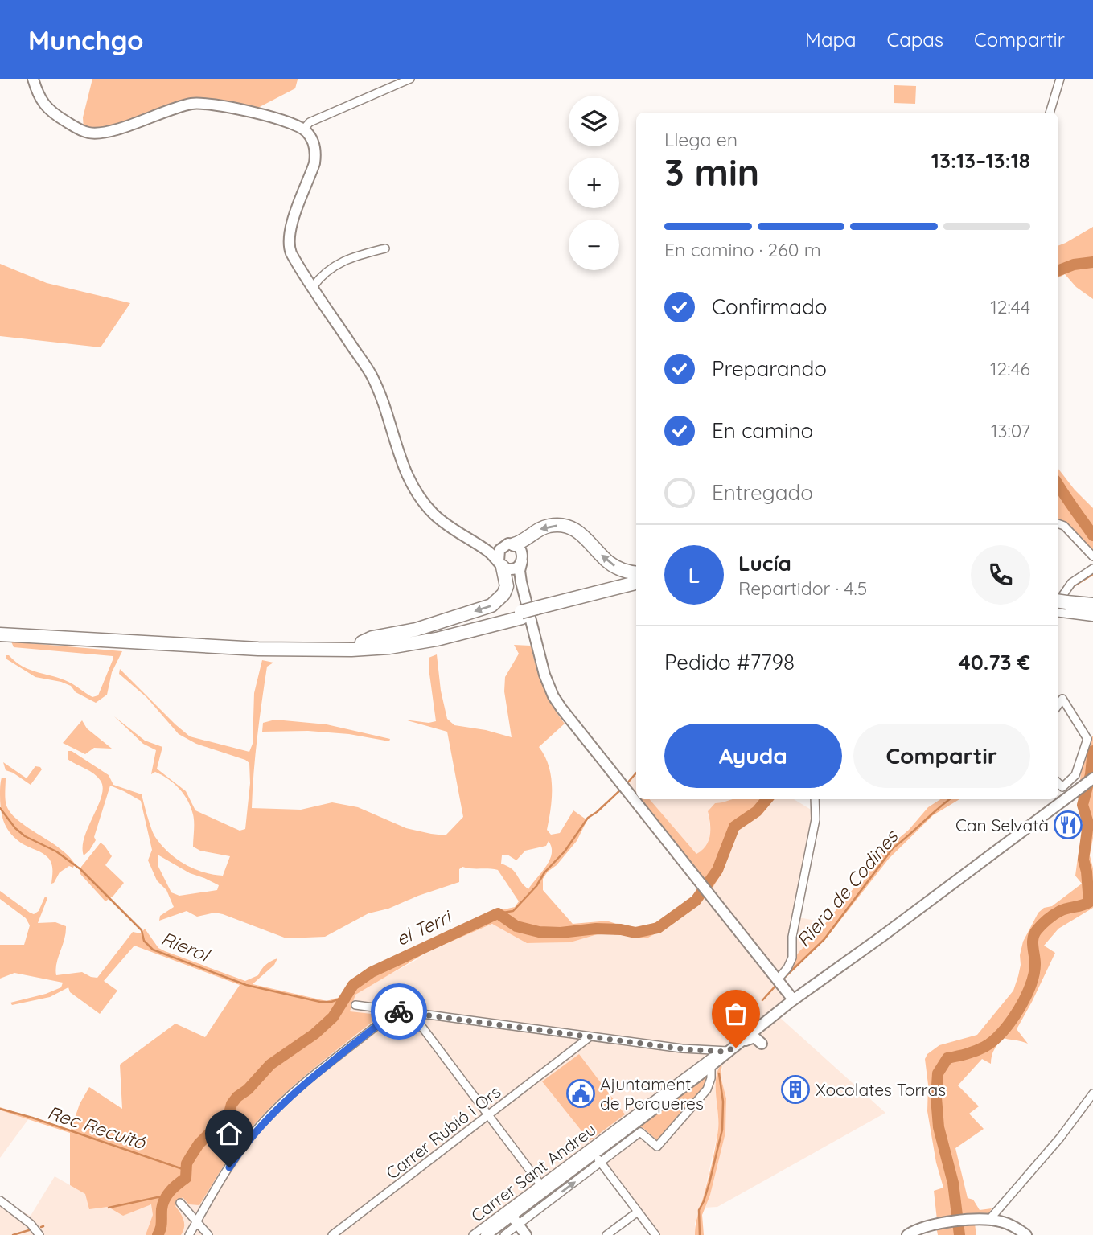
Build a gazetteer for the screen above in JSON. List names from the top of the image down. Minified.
{"streets":{"street":["Carrer Rubió i Ors","Carrer Sant Andreu"]},"water":["Riera de Codines","el Terri","Rierol","Rec Recuitó"],"places":{"restaurant":["Can Selvatà"],"building":["Xocolates Torras"],"public building":["Ajuntament de Porqueres"]},"page":{"header":"Munchgo","nav":["Mapa","Capas","Compartir"],"map_buttons":["+","−"],"heading":["3 min","Llega en","13:13–13:18"],"panel":["Lucía","Repartidor · 4.5","Pedido #7798","40.73 €"],"bar":"En camino · 260 m","list":[["Confirmado","12:44"],["Preparando","12:46"],["En camino","13:07"],"Entregado"],"round":"L","buttons":["Ayuda","Compartir"]}}
